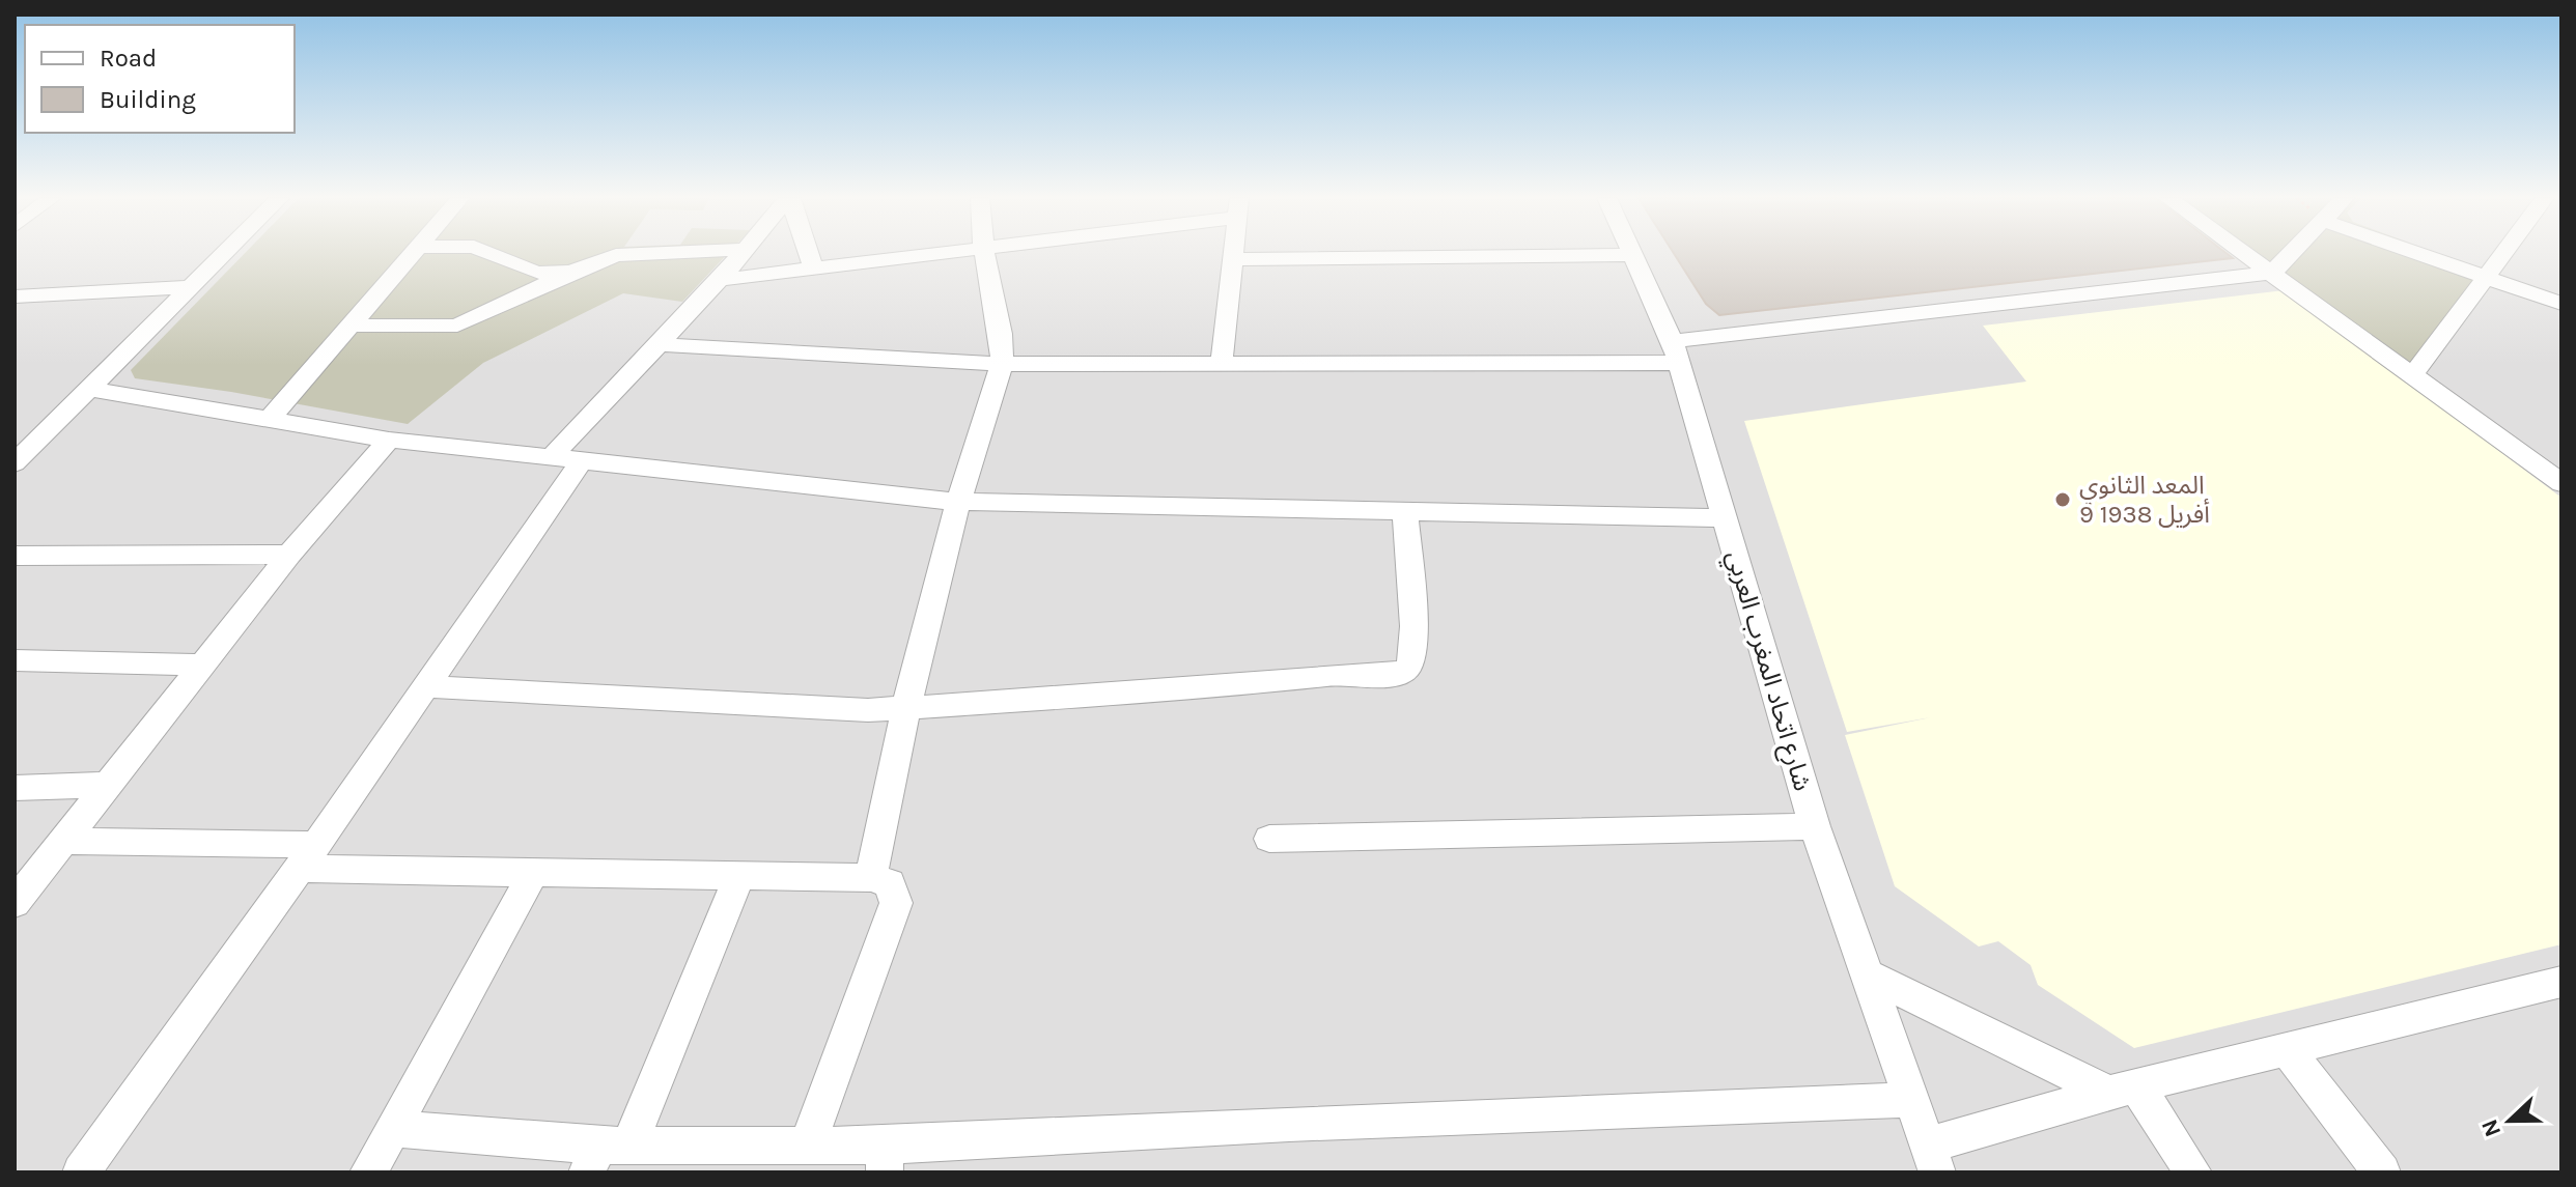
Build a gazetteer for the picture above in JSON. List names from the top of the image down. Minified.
{"streets":{"street":["شارع اتحاد المغرب العربي"]},"places":["المعد الثانوي 9 أفريل 1938"],"legend":["Road","Building"],"north":"left"}
